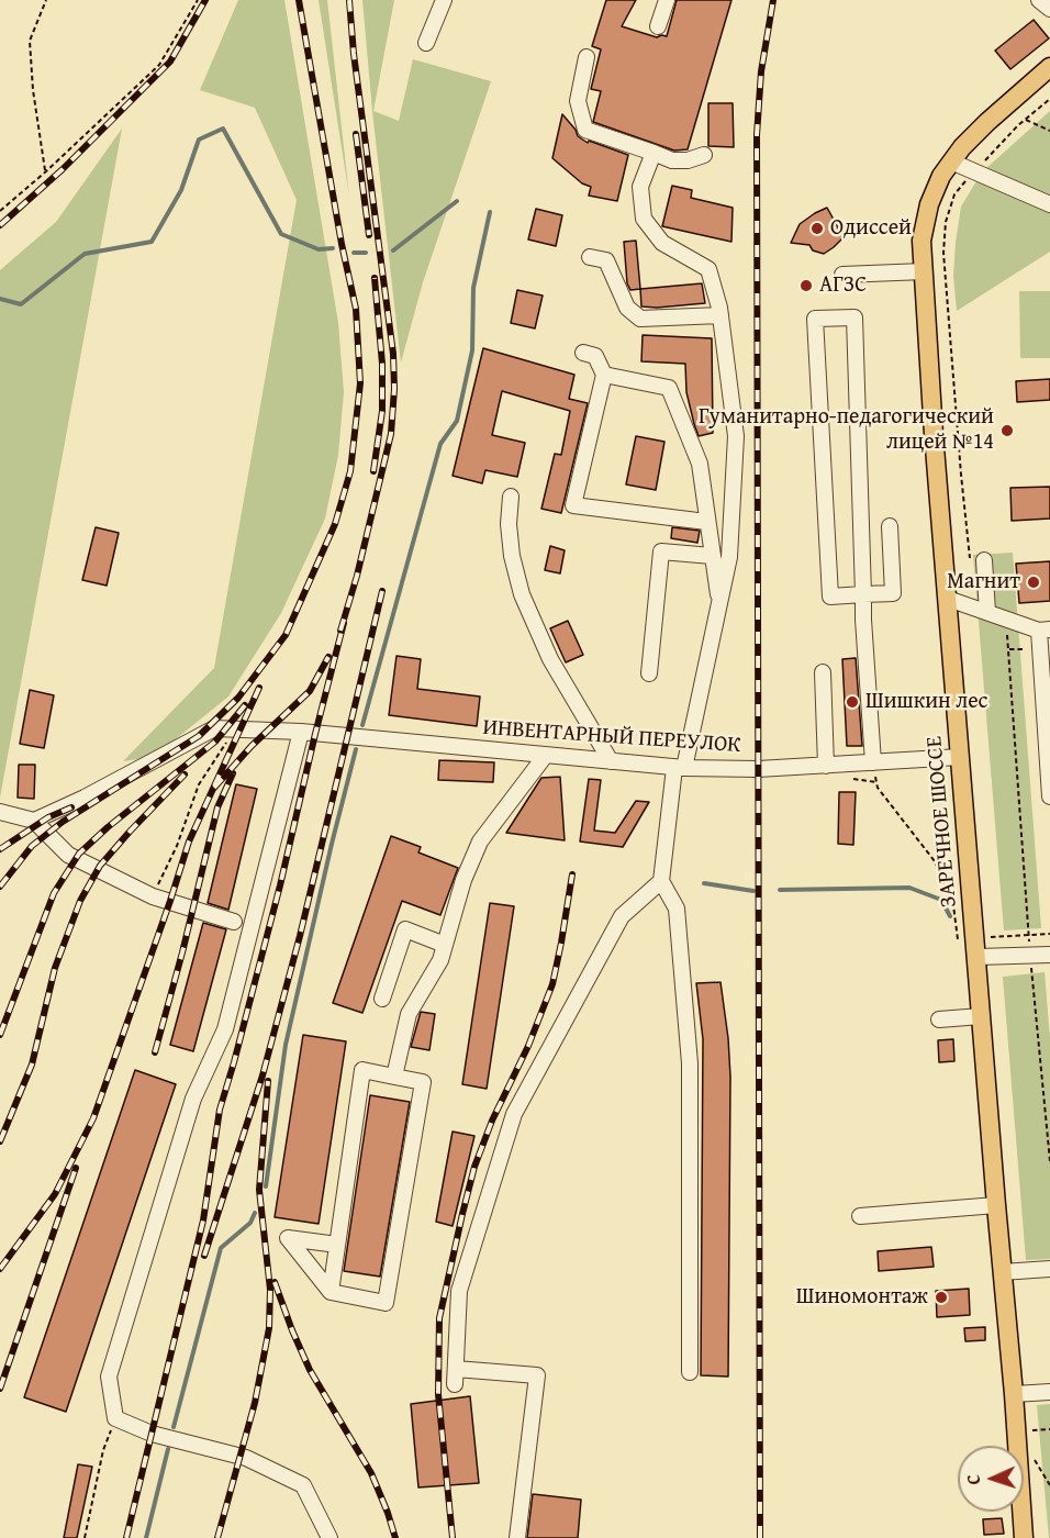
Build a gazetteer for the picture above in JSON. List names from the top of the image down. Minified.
{"streets":{"main road":["ЗАРЕЧНОЕ ШОССЕ"],"street":["ИНВЕНТАРНЫЙ ПЕРЕУЛОК"]},"crossings":[["ИНВЕНТАРНЫЙ ПЕРЕУЛОК","ЗАРЕЧНОЕ ШОССЕ"]],"places":["Одиссей","АГЗС","Гуманитарно-педагогический лицей №14","Магнит","Шишкин лес","Шиномонтаж"],"north":"left"}
